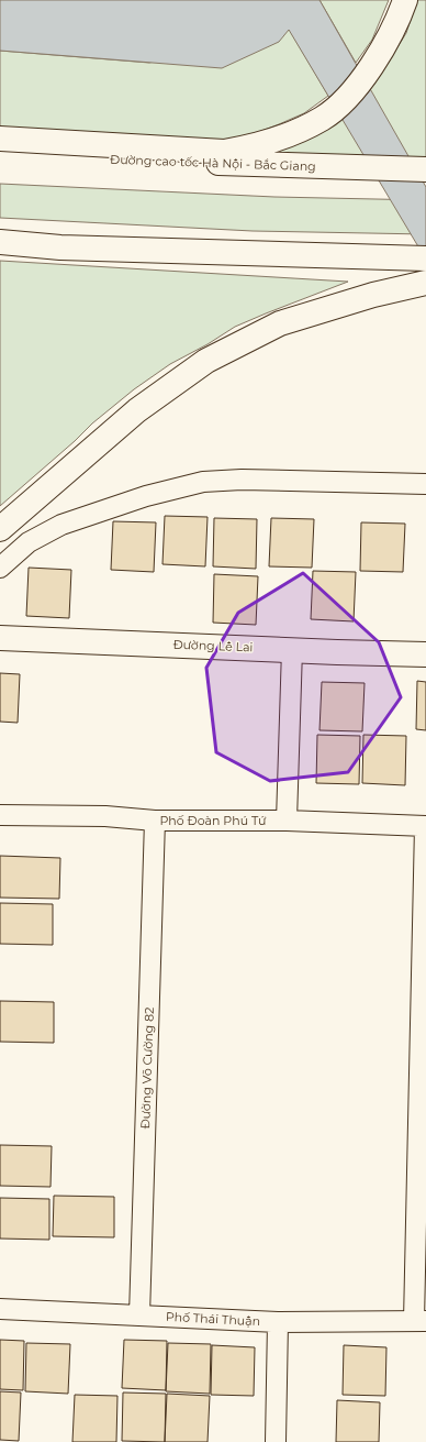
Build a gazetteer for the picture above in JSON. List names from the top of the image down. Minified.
{"streets":{"main road":["Đường cao tốc Hà Nội - Bắc Giang","Đường Lê Lai"],"street":["Phố Đoàn Phú Tứ","Đường Võ Cường 82","Phố Thái Thuận"]},"crossings":[["Phố Đoàn Phú Tứ","Đường Võ Cường 82"],["Đường Võ Cường 82","Phố Thái Thuận"]]}
